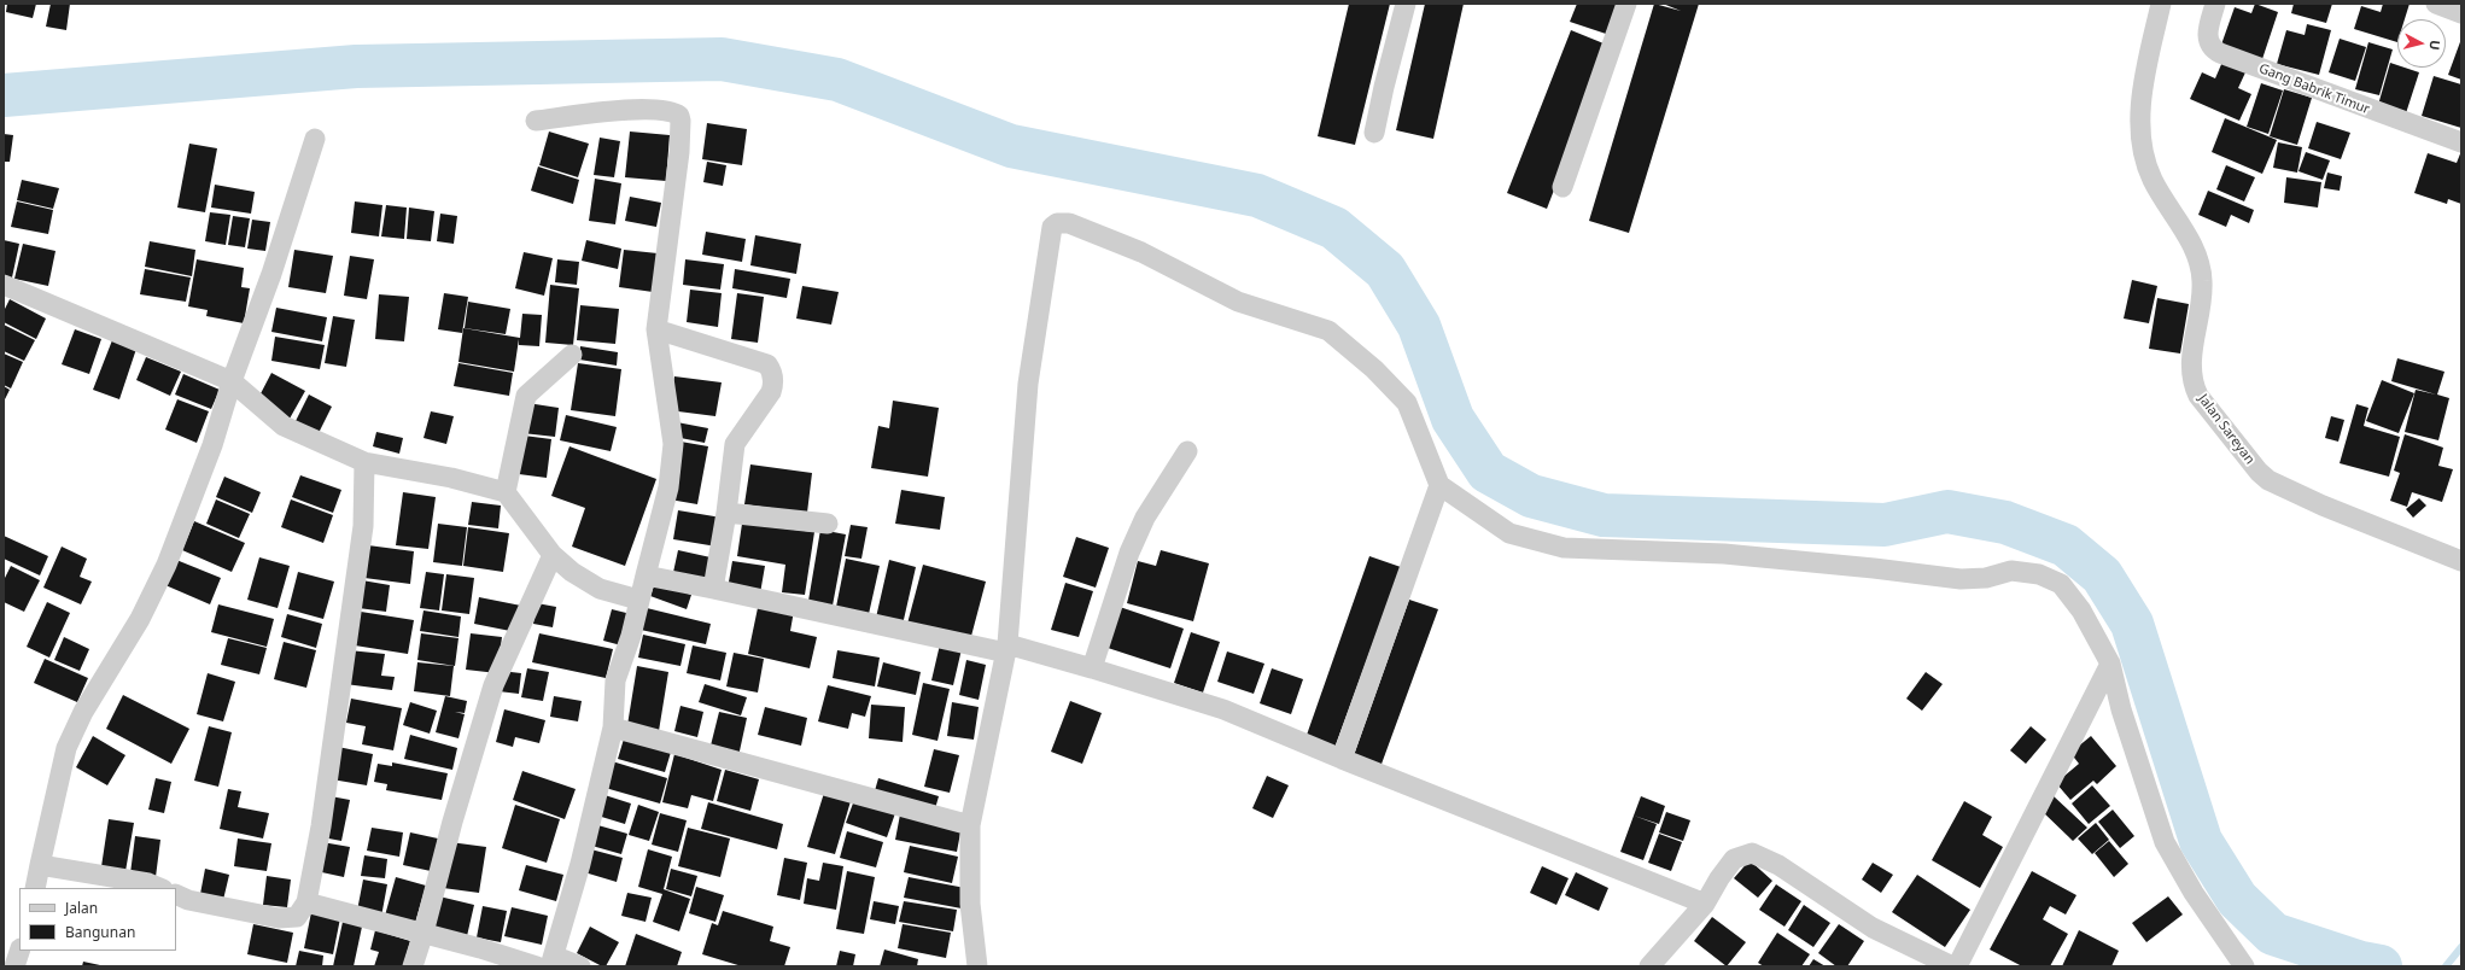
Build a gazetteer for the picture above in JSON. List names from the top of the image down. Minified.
{"streets":{"street":["Gang Babrik Timur","Jalan Sareyan"]},"legend":["Jalan","Bangunan"],"north":"right"}
